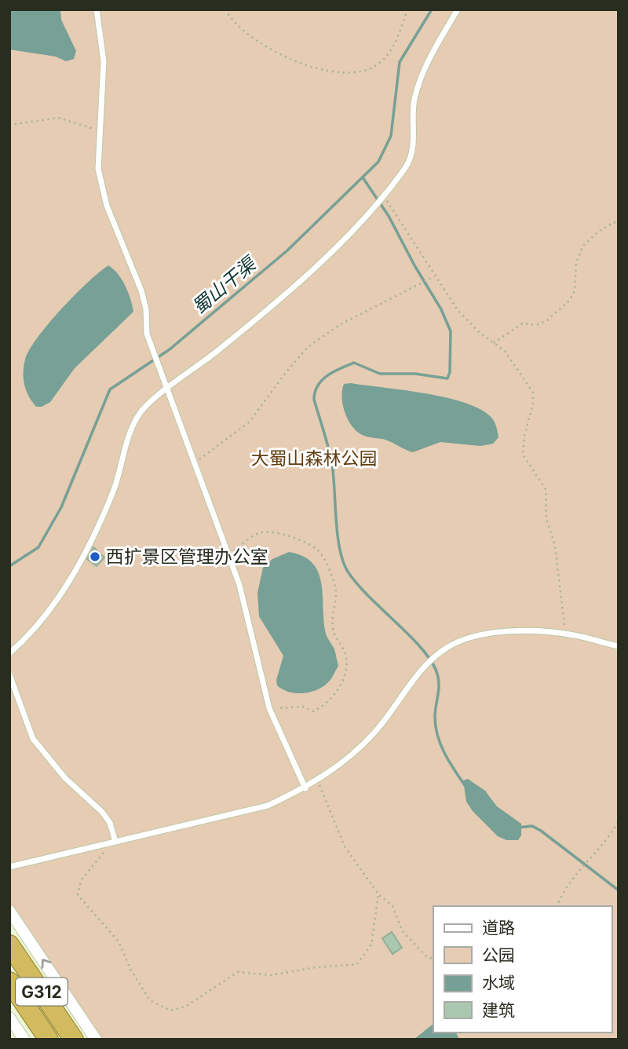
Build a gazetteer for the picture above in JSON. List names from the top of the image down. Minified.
{"streets":{"highway":["G312"]},"water":["蜀山干渠"],"parks":["大蜀山森林公园"],"places":["西扩景区管理办公室"],"legend":["道路","公园","水域","建筑"]}
